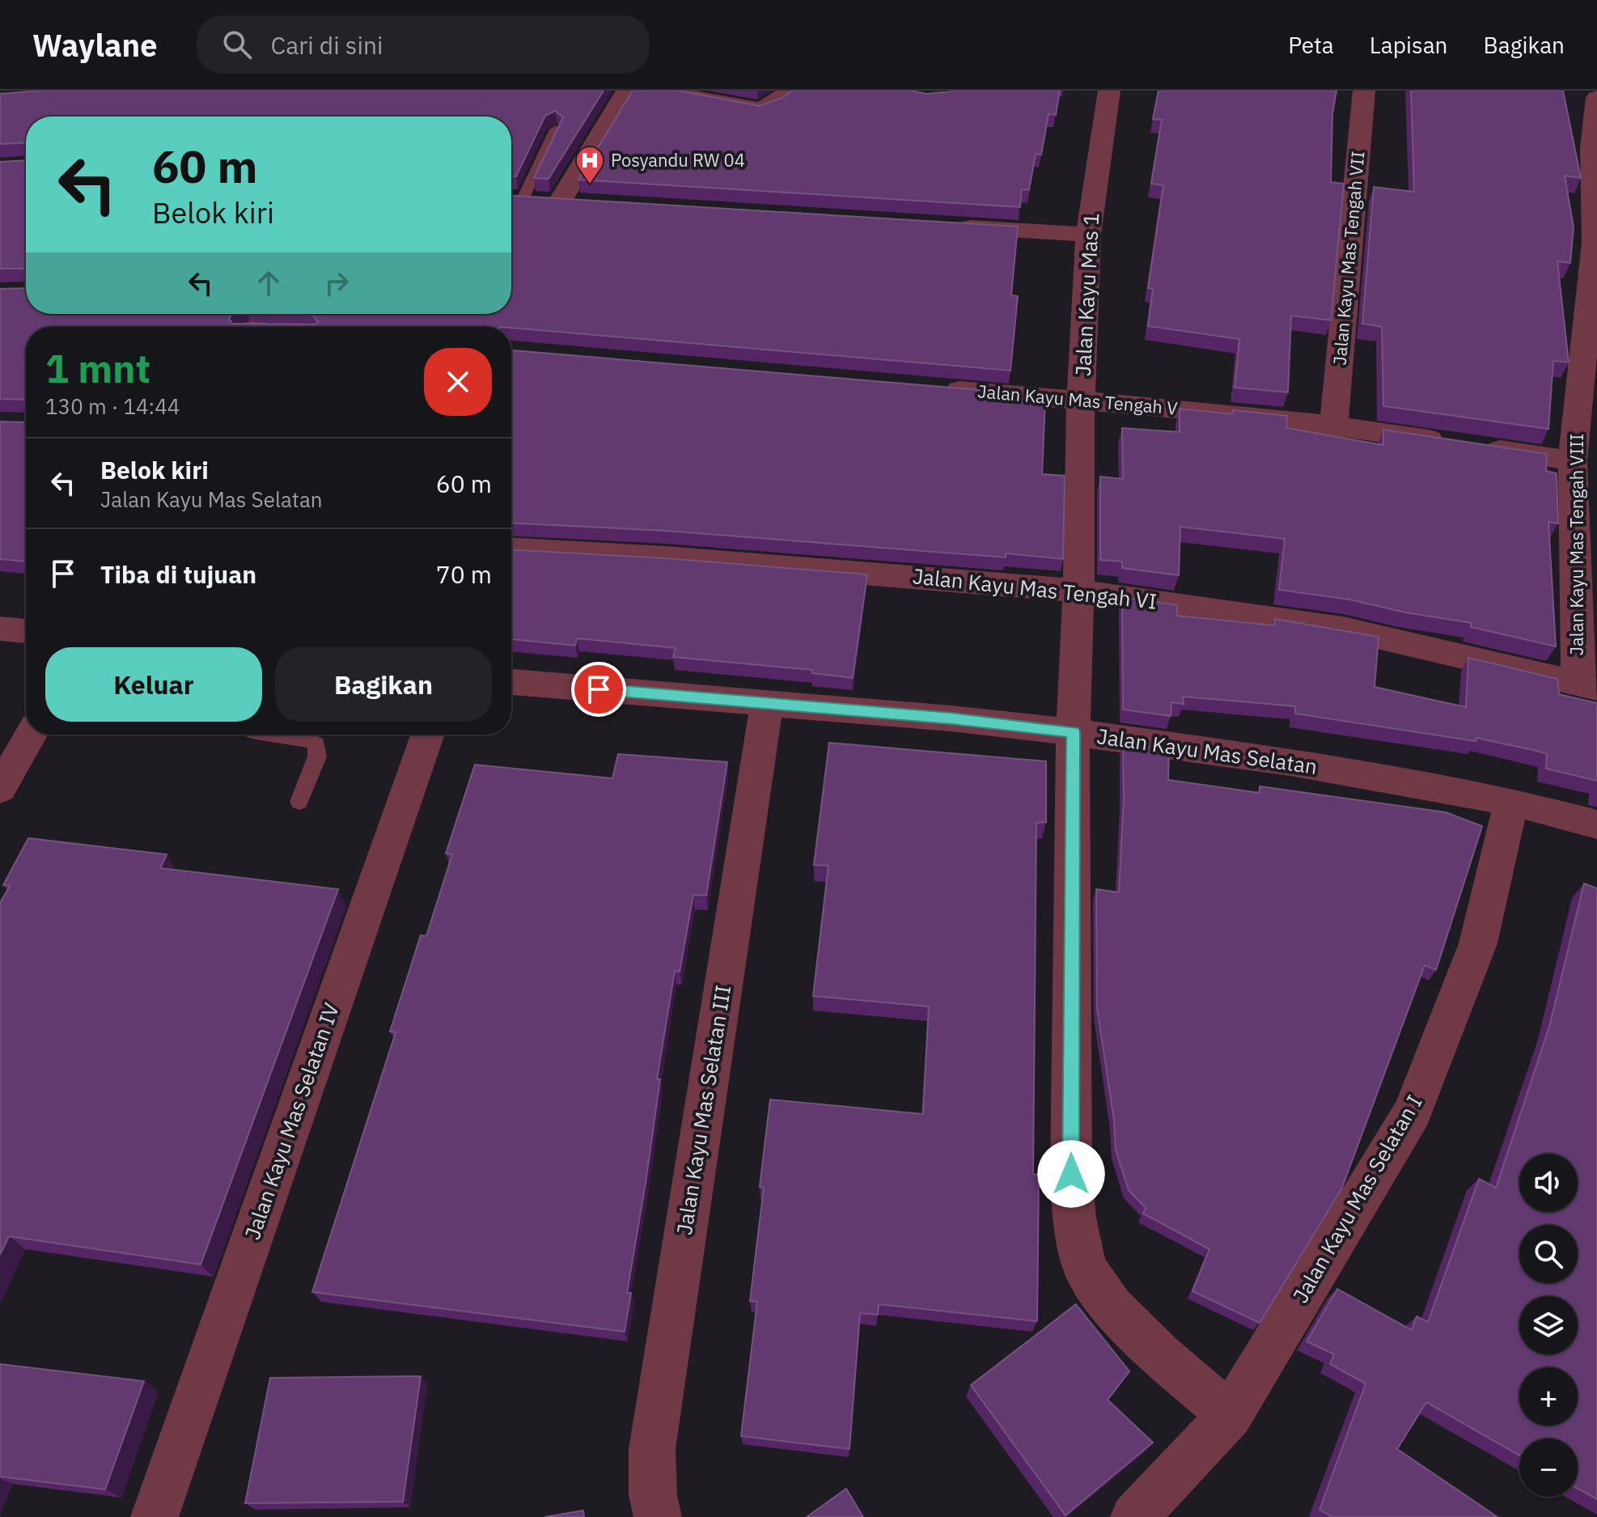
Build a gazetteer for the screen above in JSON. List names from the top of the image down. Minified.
{"streets":{"street":["Jalan Kayu Mas Tengah VII","Jalan Kayu Mas 1","Jalan Kayu Mas Tengah V","Jalan Kayu Mas Tengah VIII","Jalan Kayu Mas Tengah VI","Jalan Kayu Mas Selatan","Jalan Kayu Mas Selatan III","Jalan Kayu Mas Selatan IV","Jalan Kayu Mas Selatan I"]},"crossings":[["Jalan Kayu Mas Tengah VII","Jalan Kayu Mas Tengah V"],["Jalan Kayu Mas 1","Jalan Kayu Mas Tengah V"],["Jalan Kayu Mas 1","Jalan Kayu Mas Tengah VI"],["Jalan Kayu Mas 1","Jalan Kayu Mas Selatan"],["Jalan Kayu Mas 1","Jalan Kayu Mas Selatan I"],["Jalan Kayu Mas Tengah V","Jalan Kayu Mas Tengah VIII"],["Jalan Kayu Mas Tengah VIII","Jalan Kayu Mas Tengah VI"],["Jalan Kayu Mas Selatan","Jalan Kayu Mas Selatan III"],["Jalan Kayu Mas Selatan","Jalan Kayu Mas Selatan I"]],"places":{"hospital":["Posyandu RW 04"]},"page":{"header":"Waylane","search":"Cari di sini","nav":["Peta","Lapisan","Bagikan"],"turn":["60 m","Belok kiri"],"heading":["1 mnt","130 m · 14:44"],"list":[{"name":"Belok kiri","note":"Jalan Kayu Mas Selatan","value":"60 m"},{"name":"Tiba di tujuan","value":"70 m"}],"buttons":["Keluar","Bagikan"],"map_buttons":["+","−"]}}
